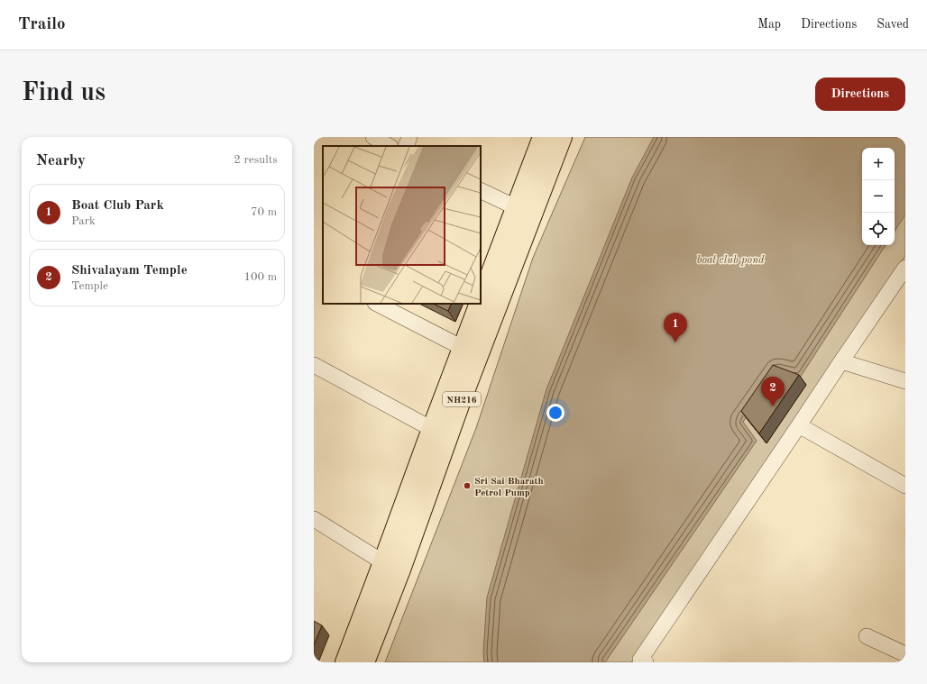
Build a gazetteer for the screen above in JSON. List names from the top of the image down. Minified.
{"streets":{"highway":["NH216"]},"water":["boat club pond"],"places":["Sri Sai Bharath Petrol Pump"],"page":{"header":"Trailo","nav":["Map","Directions","Saved"],"buttons":"Directions","title":"Find us","heading":["Nearby","2 results"],"map_buttons":["+","−"],"list":[{"mark":"1","name":"Boat Club Park","note":"Park","value":"70 m"},{"mark":"2","name":"Shivalayam Temple","note":"Temple","value":"100 m"}],"pins":["1","2"]}}
